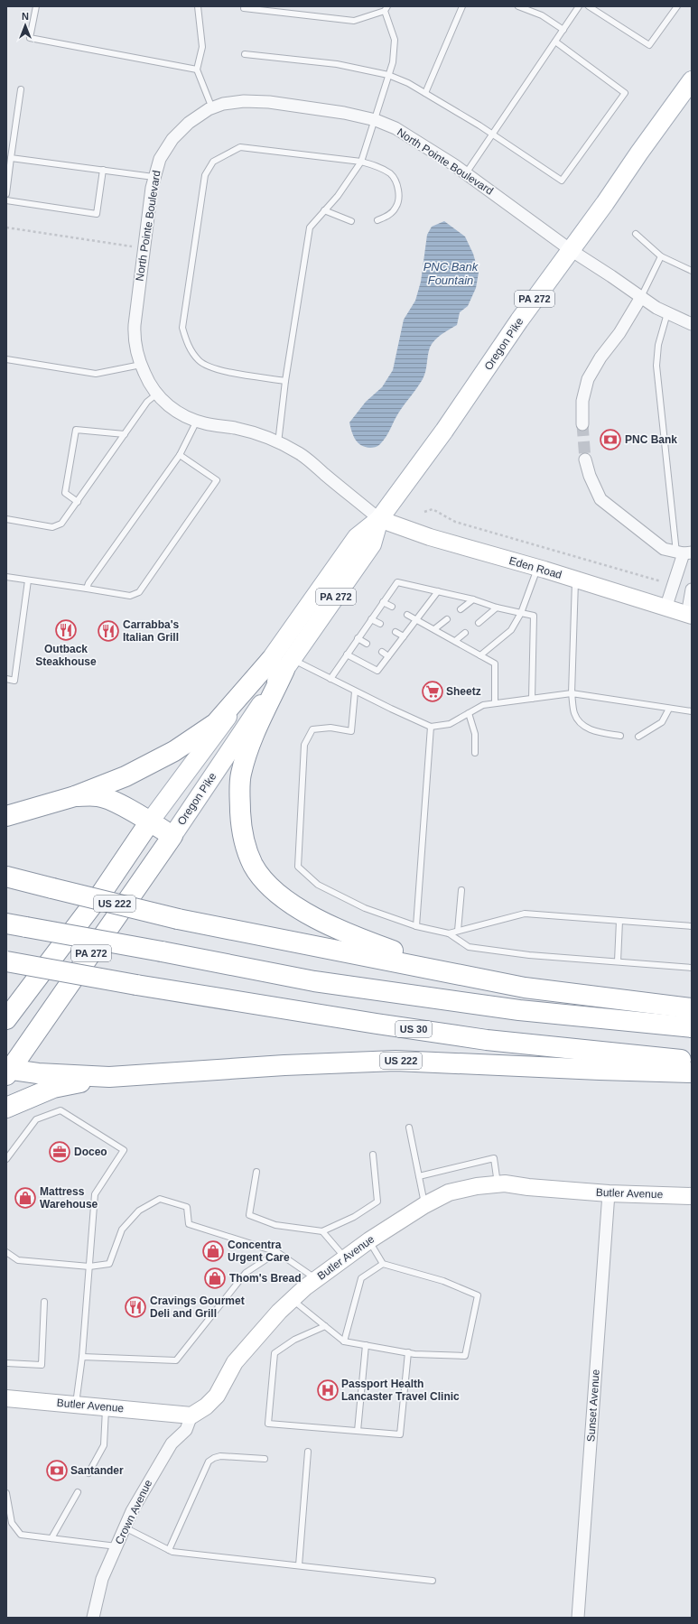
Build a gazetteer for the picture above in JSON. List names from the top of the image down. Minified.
{"streets":{"highway":["PA 272","Oregon Pike","US 222","US 30"],"street":["North Pointe Boulevard","Eden Road","Butler Avenue","Sunset Avenue","Crown Avenue"]},"crossings":[["North Pointe Boulevard","Oregon Pike"],["North Pointe Boulevard","Eden Road"],["Oregon Pike","Eden Road"],["Butler Avenue","Sunset Avenue"],["Butler Avenue","Crown Avenue"]],"water":["PNC Bank Fountain"],"places":{"bank":["PNC Bank","Santander"],"restaurant":["Outback Steakhouse","Carrabba's Italian Grill","Cravings Gourmet Deli and Grill"],"supermarket":["Sheetz"],"office":["Doceo"],"shop":["Mattress Warehouse","Concentra Urgent Care","Thom's Bread"],"hospital":["Passport Health Lancaster Travel Clinic"]},"north":"top"}
